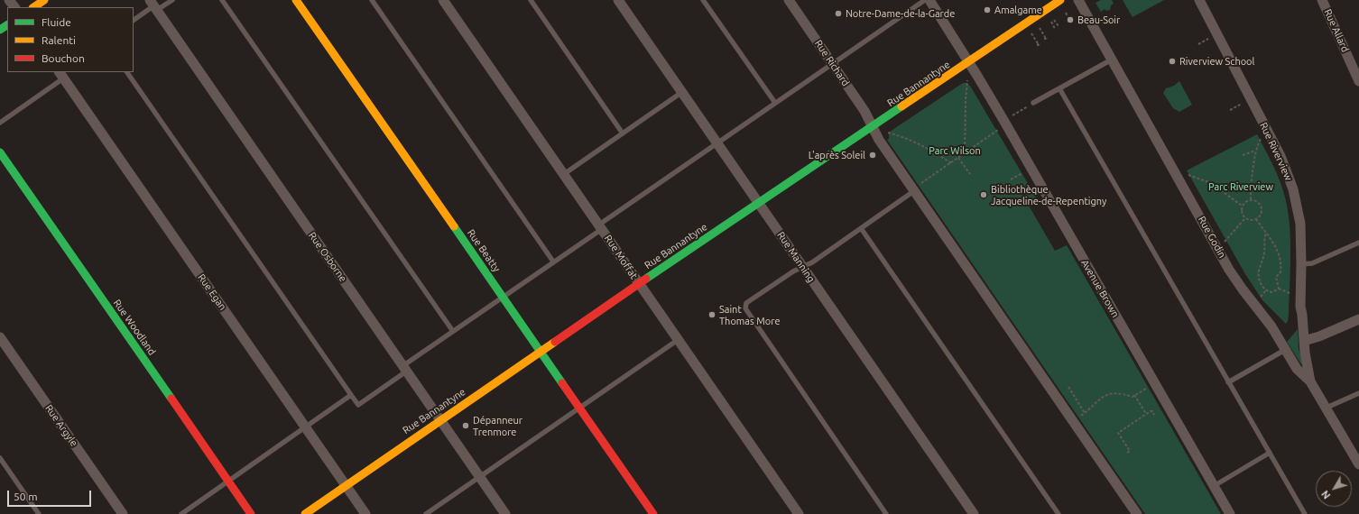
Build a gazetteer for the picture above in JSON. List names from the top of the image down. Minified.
{"streets":{"street":["Rue Allard","Rue Richard","Rue Bannantyne","Rue Riverview","Rue Godin","Rue Beatty","Rue Osborne","Rue Moffat","Rue Manning","Avenue Brown","Rue Egan","Rue Woodland","Rue Argyle"]},"crossings":[["Rue Richard","Rue Bannantyne"],["Rue Bannantyne","Rue Beatty"],["Rue Bannantyne","Rue Osborne"],["Rue Bannantyne","Rue Moffat"],["Rue Bannantyne","Rue Manning"],["Rue Bannantyne","Avenue Brown"],["Rue Bannantyne","Rue Egan"],["Rue Riverview","Rue Godin"]],"parks":["Parc Wilson","Parc Riverview"],"places":["Amalgame","Notre-Dame-de-la-Garde","Beau-Soir","Riverview School","L'après Soleil","Bibliothèque Jacqueline-de-Repentigny","Saint Thomas More","Dépanneur Trenmore"],"legend":["Fluide","Ralenti","Bouchon"],"scale_bar":"50 m","north":"bottom left"}
